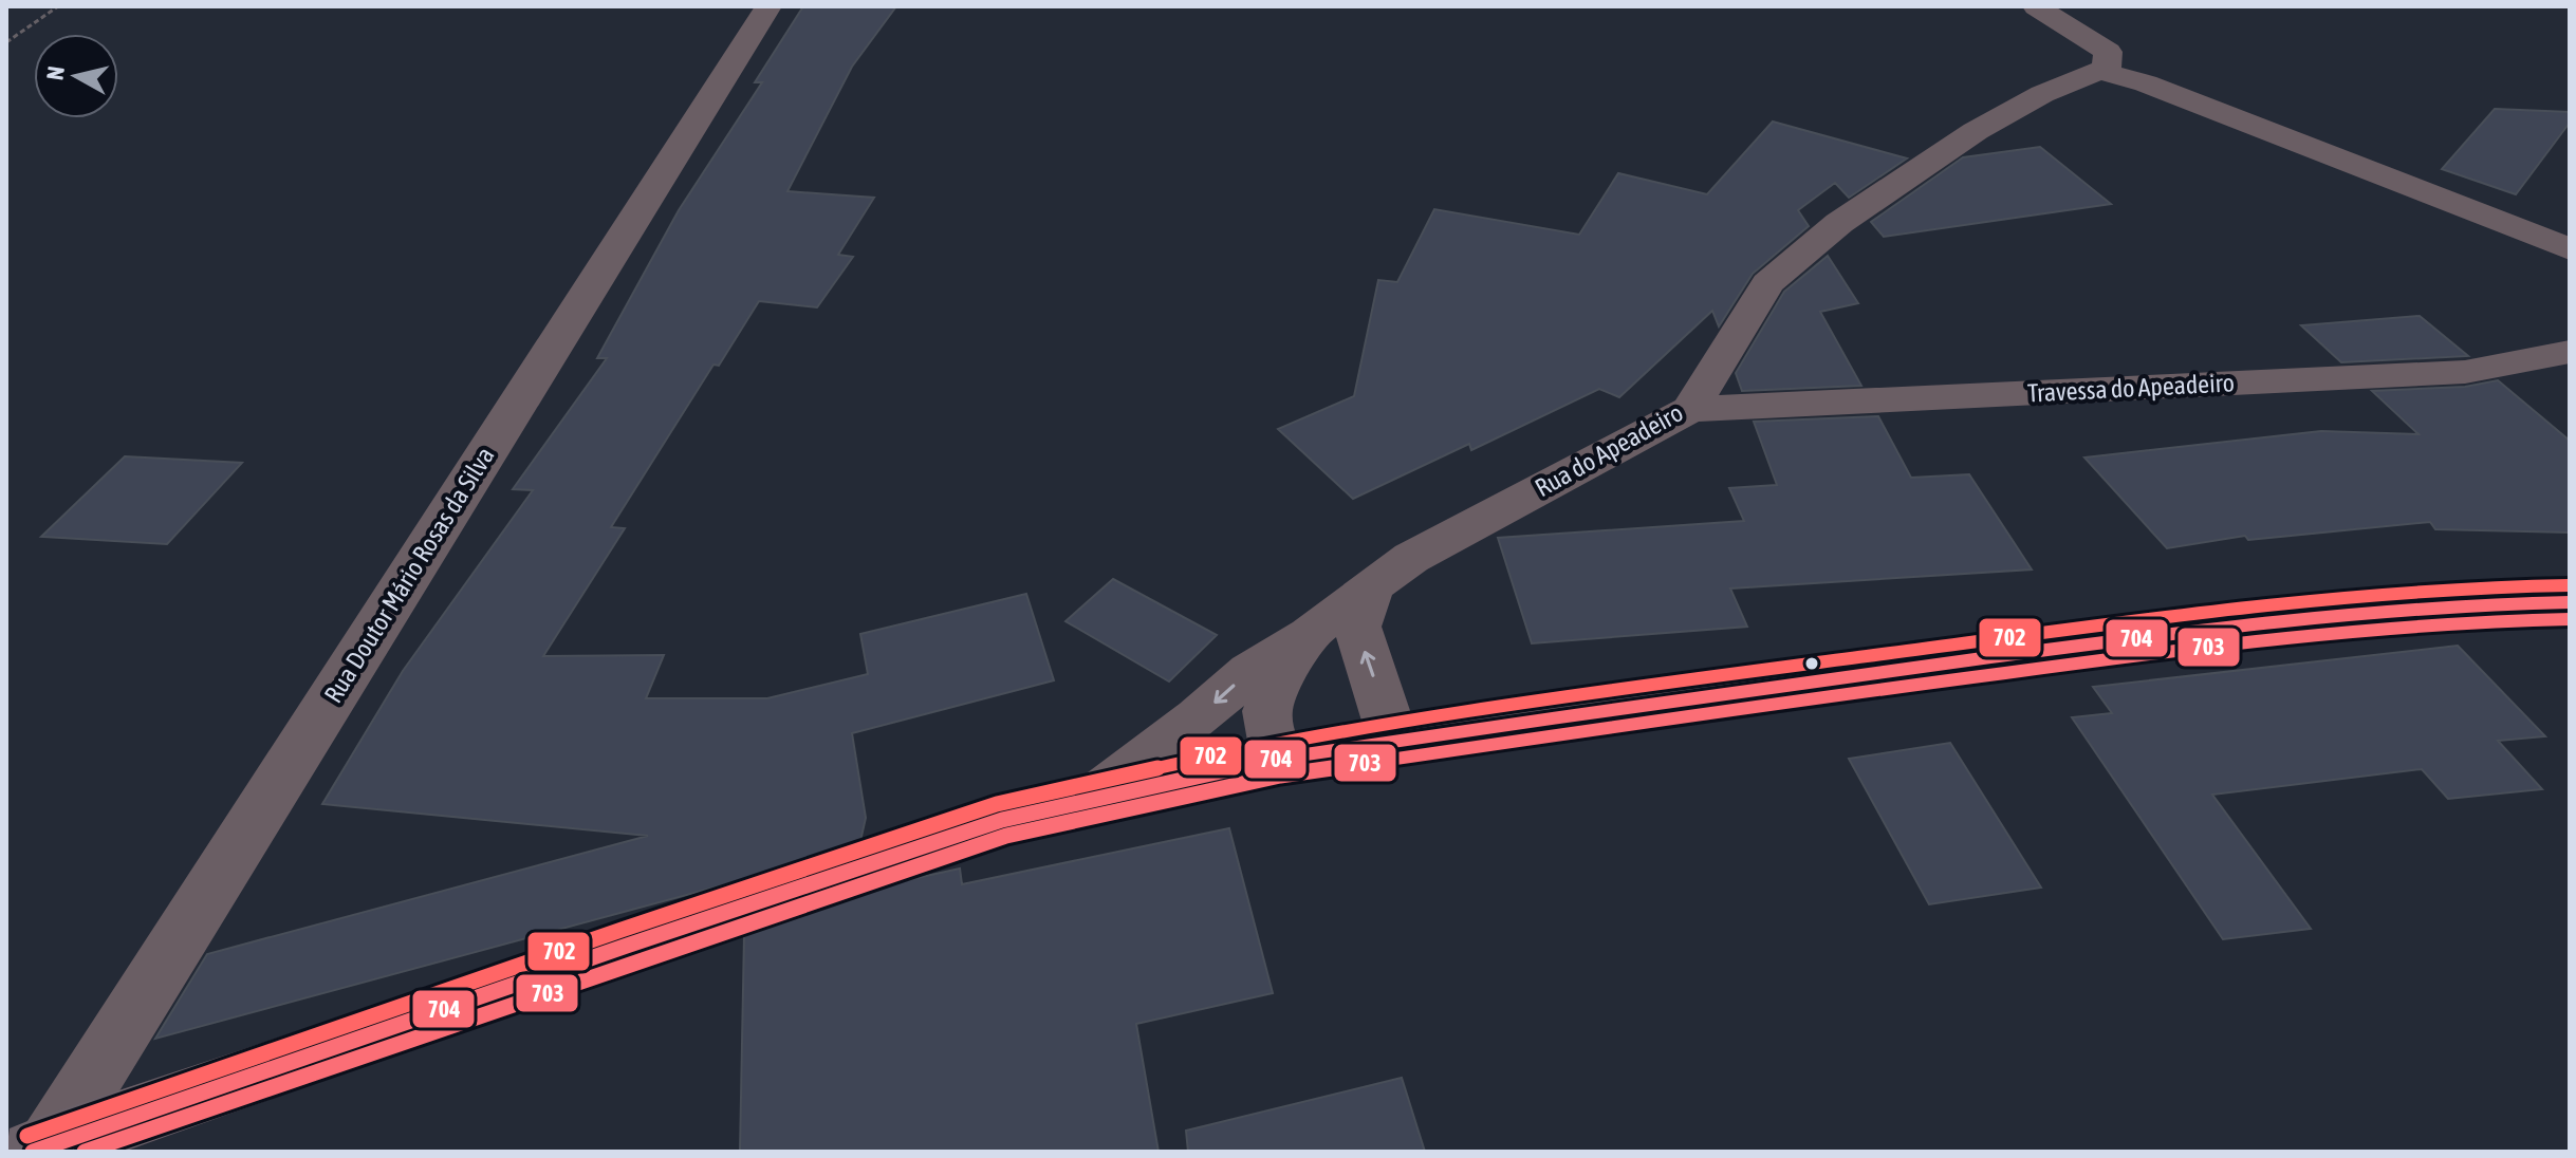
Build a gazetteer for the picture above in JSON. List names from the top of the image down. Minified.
{"streets":{"street":["Travessa do Apeadeiro","Rua do Apeadeiro","Rua Doutor Mário Rosas da Silva"]},"crossings":[["Travessa do Apeadeiro","Rua do Apeadeiro"]],"lines":["transit line 702","transit line 704","transit line 703"],"north":"left"}
